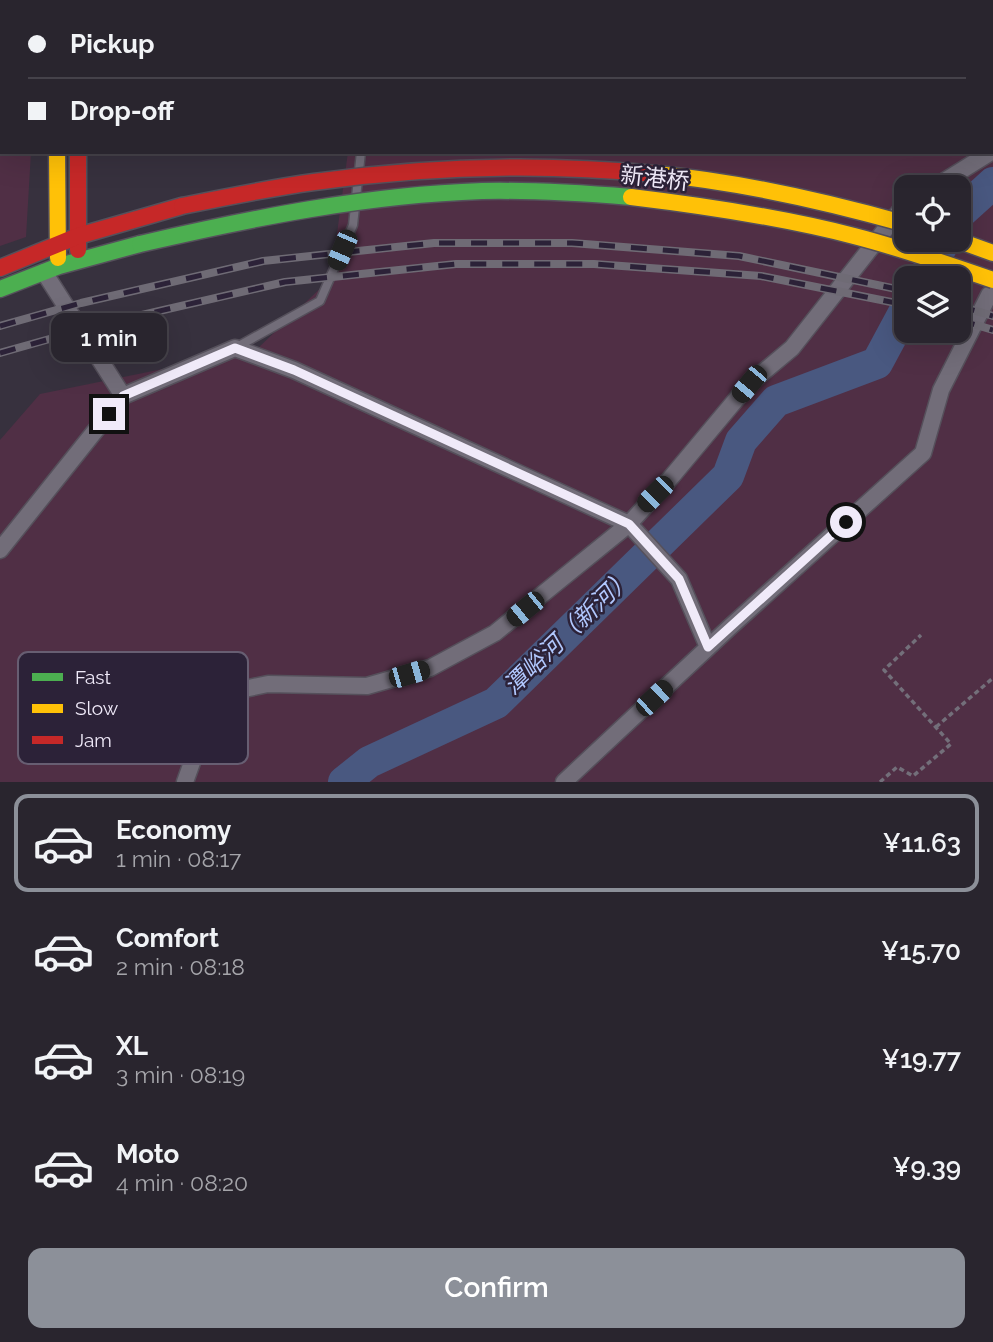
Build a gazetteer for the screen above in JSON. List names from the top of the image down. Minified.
{"streets":{"main road":["新港桥"]},"water":["潭峪河（新河）"],"legend":["Fast","Slow","Jam"],"page":{"banner":["Pickup","Drop-off"],"bubble":"1 min","list":[{"name":"Economy","note":"1 min · 08:17","value":"¥11.63"},{"name":"Comfort","note":"2 min · 08:18","value":"¥15.70"},{"name":"XL","note":"3 min · 08:19","value":"¥19.77"},{"name":"Moto","note":"4 min · 08:20","value":"¥9.39"}],"buttons":"Confirm"}}
